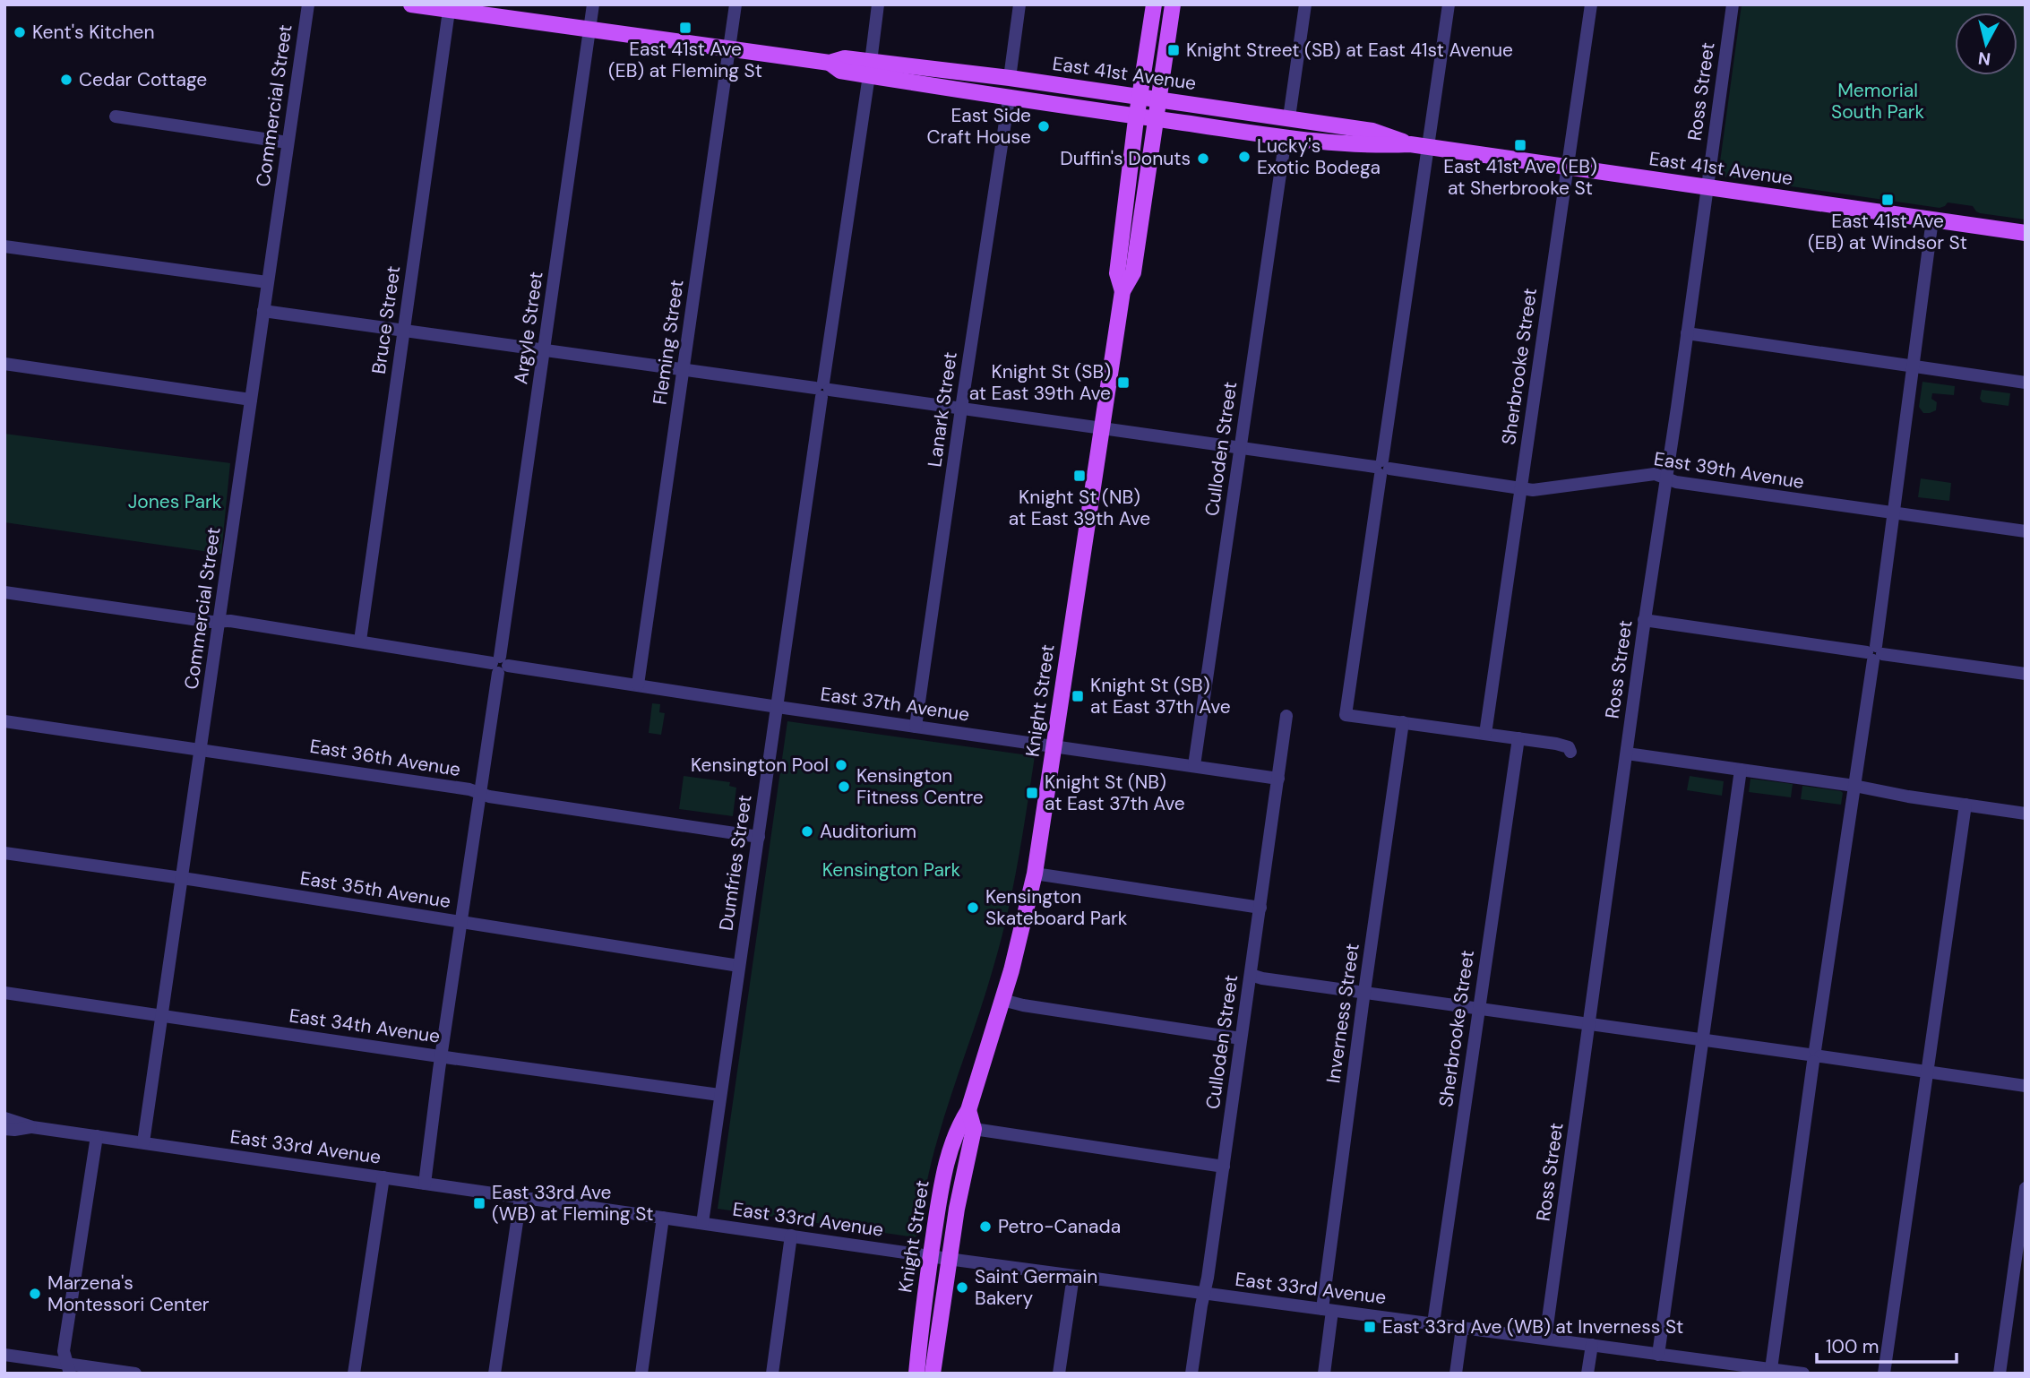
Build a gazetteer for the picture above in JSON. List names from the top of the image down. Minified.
{"streets":{"main road":["East 41st Avenue","Knight Street"],"street":["Ross Street","Commercial Street","Bruce Street","Argyle Street","Fleming Street","Sherbrooke Street","Lanark Street","Culloden Street","East 39th Avenue","East 37th Avenue","East 36th Avenue","Dumfries Street","East 35th Avenue","Inverness Street","East 34th Avenue","East 33rd Avenue"]},"crossings":[["East 41st Avenue","Ross Street"],["East 41st Avenue","Bruce Street"],["East 41st Avenue","Argyle Street"],["East 41st Avenue","Fleming Street"],["East 41st Avenue","Sherbrooke Street"],["East 41st Avenue","Lanark Street"],["East 41st Avenue","Culloden Street"],["East 41st Avenue","Knight Street"],["East 41st Avenue","Dumfries Street"],["Ross Street","East 39th Avenue"],["Ross Street","East 33rd Avenue"],["Commercial Street","East 39th Avenue"],["Commercial Street","East 37th Avenue"],["Commercial Street","East 36th Avenue"],["Commercial Street","East 35th Avenue"],["Commercial Street","East 34th Avenue"],["Commercial Street","East 33rd Avenue"],["Bruce Street","East 39th Avenue"],["Bruce Street","East 37th Avenue"],["Argyle Street","East 39th Avenue"],["Argyle Street","East 37th Avenue"],["Argyle Street","East 36th Avenue"],["Argyle Street","East 35th Avenue"],["Argyle Street","East 34th Avenue"],["Argyle Street","East 33rd Avenue"],["Fleming Street","East 39th Avenue"],["Fleming Street","East 37th Avenue"],["Sherbrooke Street","East 39th Avenue"],["Sherbrooke Street","East 33rd Avenue"],["Lanark Street","East 39th Avenue"],["Lanark Street","East 37th Avenue"],["Culloden Street","East 39th Avenue"],["Culloden Street","East 37th Avenue"],["Culloden Street","East 33rd Avenue"],["East 39th Avenue","Knight Street"],["East 39th Avenue","Dumfries Street"],["Knight Street","East 37th Avenue"],["Knight Street","East 33rd Avenue"],["East 37th Avenue","Dumfries Street"],["East 36th Avenue","Dumfries Street"],["Dumfries Street","East 35th Avenue"],["Dumfries Street","East 34th Avenue"],["Dumfries Street","East 33rd Avenue"],["Inverness Street","East 33rd Avenue"]],"parks":["Memorial South Park","Jones Park","Kensington Park"],"places":{"transit":["East 41st Ave (EB) at Fleming St","Knight Street (SB) at East 41st Avenue","East 41st Ave (EB) at Sherbrooke St","East 41st Ave (EB) at Windsor St","Knight St (SB) at East 39th Ave","Knight St (NB) at East 39th Ave","Knight St (SB) at East 37th Ave","Knight St (NB) at East 37th Ave","East 33rd Ave (WB) at Fleming St","East 33rd Ave (WB) at Inverness St"],"other":["Kent's Kitchen","Cedar Cottage","East Side Craft House","Lucky's Exotic Bodega","Duffin's Donuts","Kensington Pool","Kensington Fitness Centre","Auditorium","Kensington Skateboard Park","Petro-Canada","Saint Germain Bakery","Marzena's Montessori Center"]},"scale_bar":"100 m","north":"bottom"}
